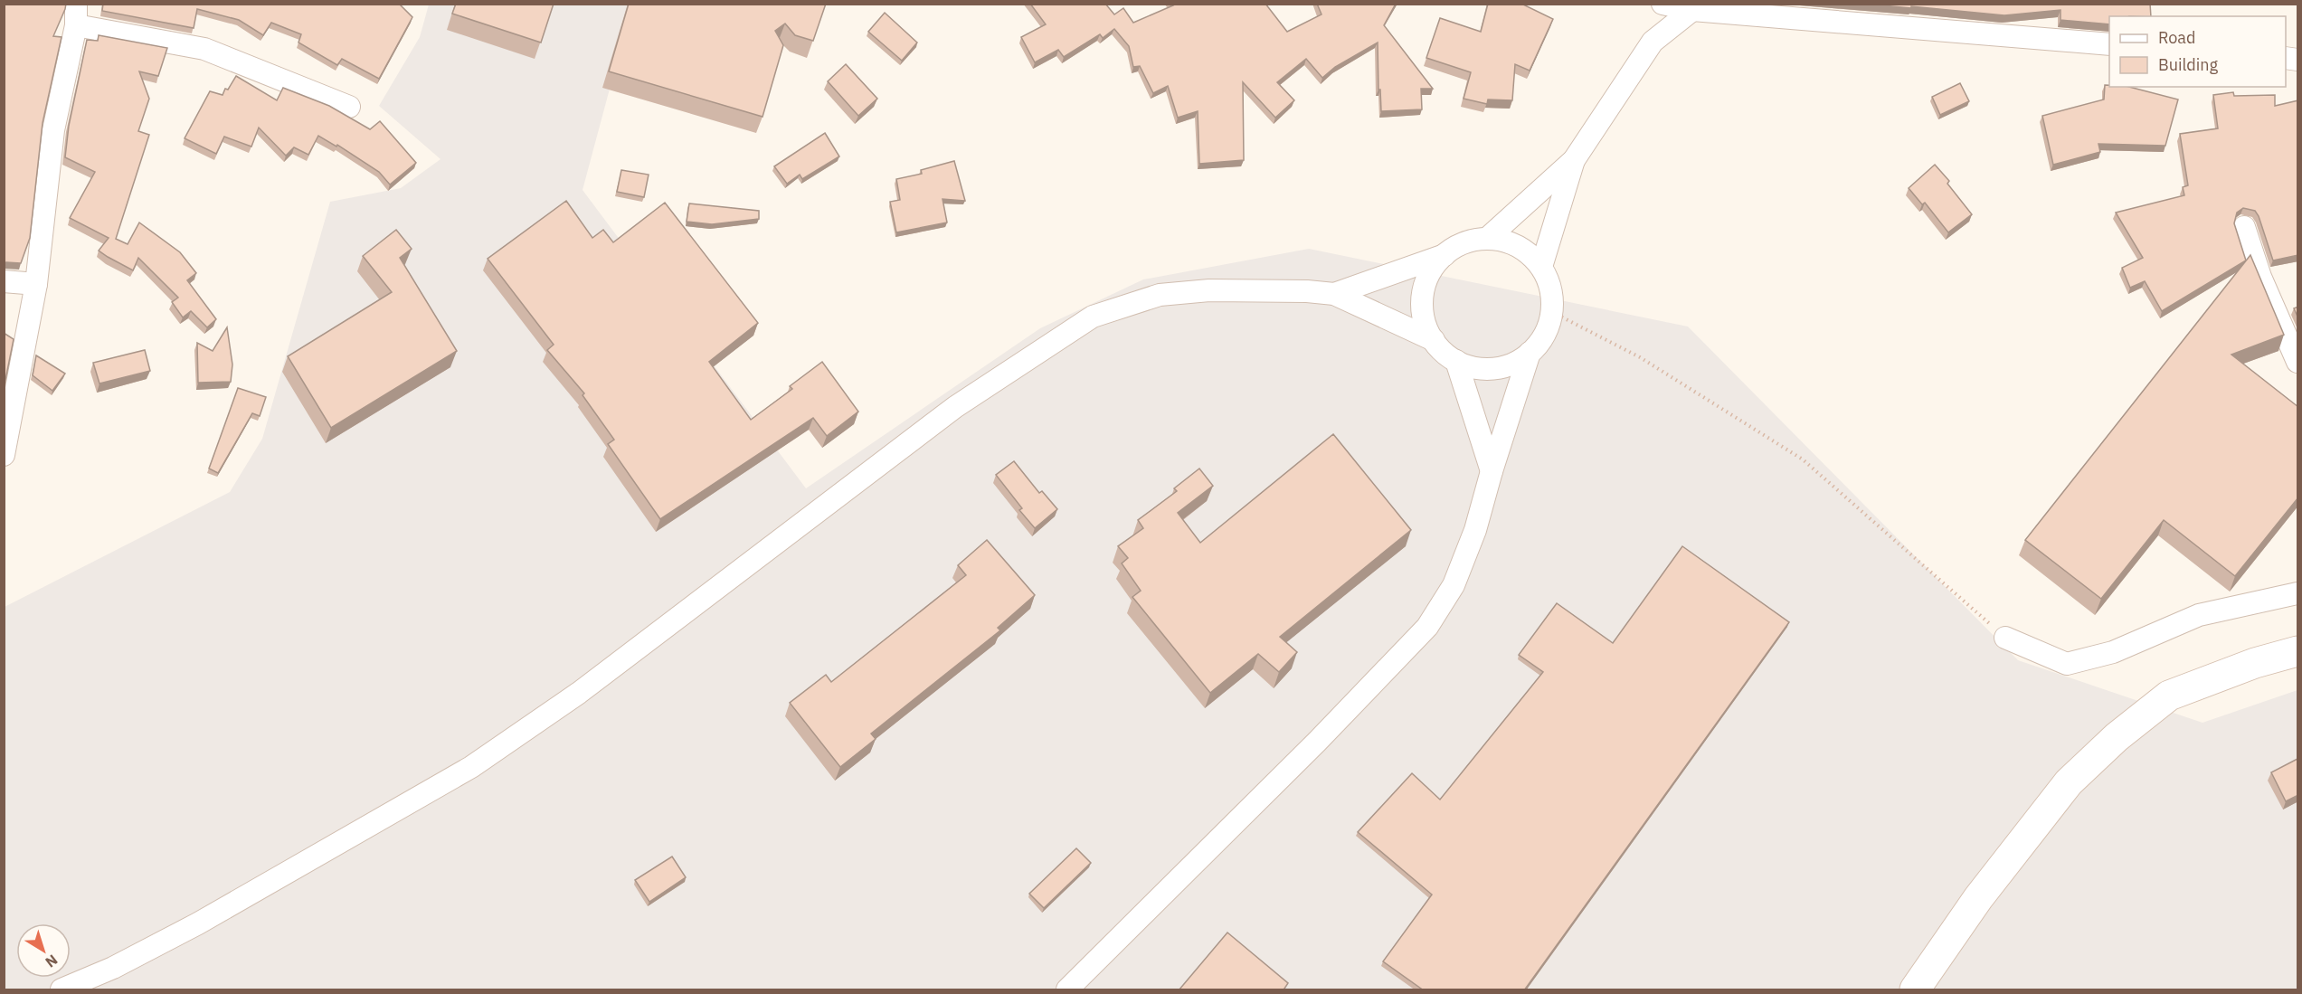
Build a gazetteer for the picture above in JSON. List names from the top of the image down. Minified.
{"legend":["Road","Building"],"north":"bottom right"}
